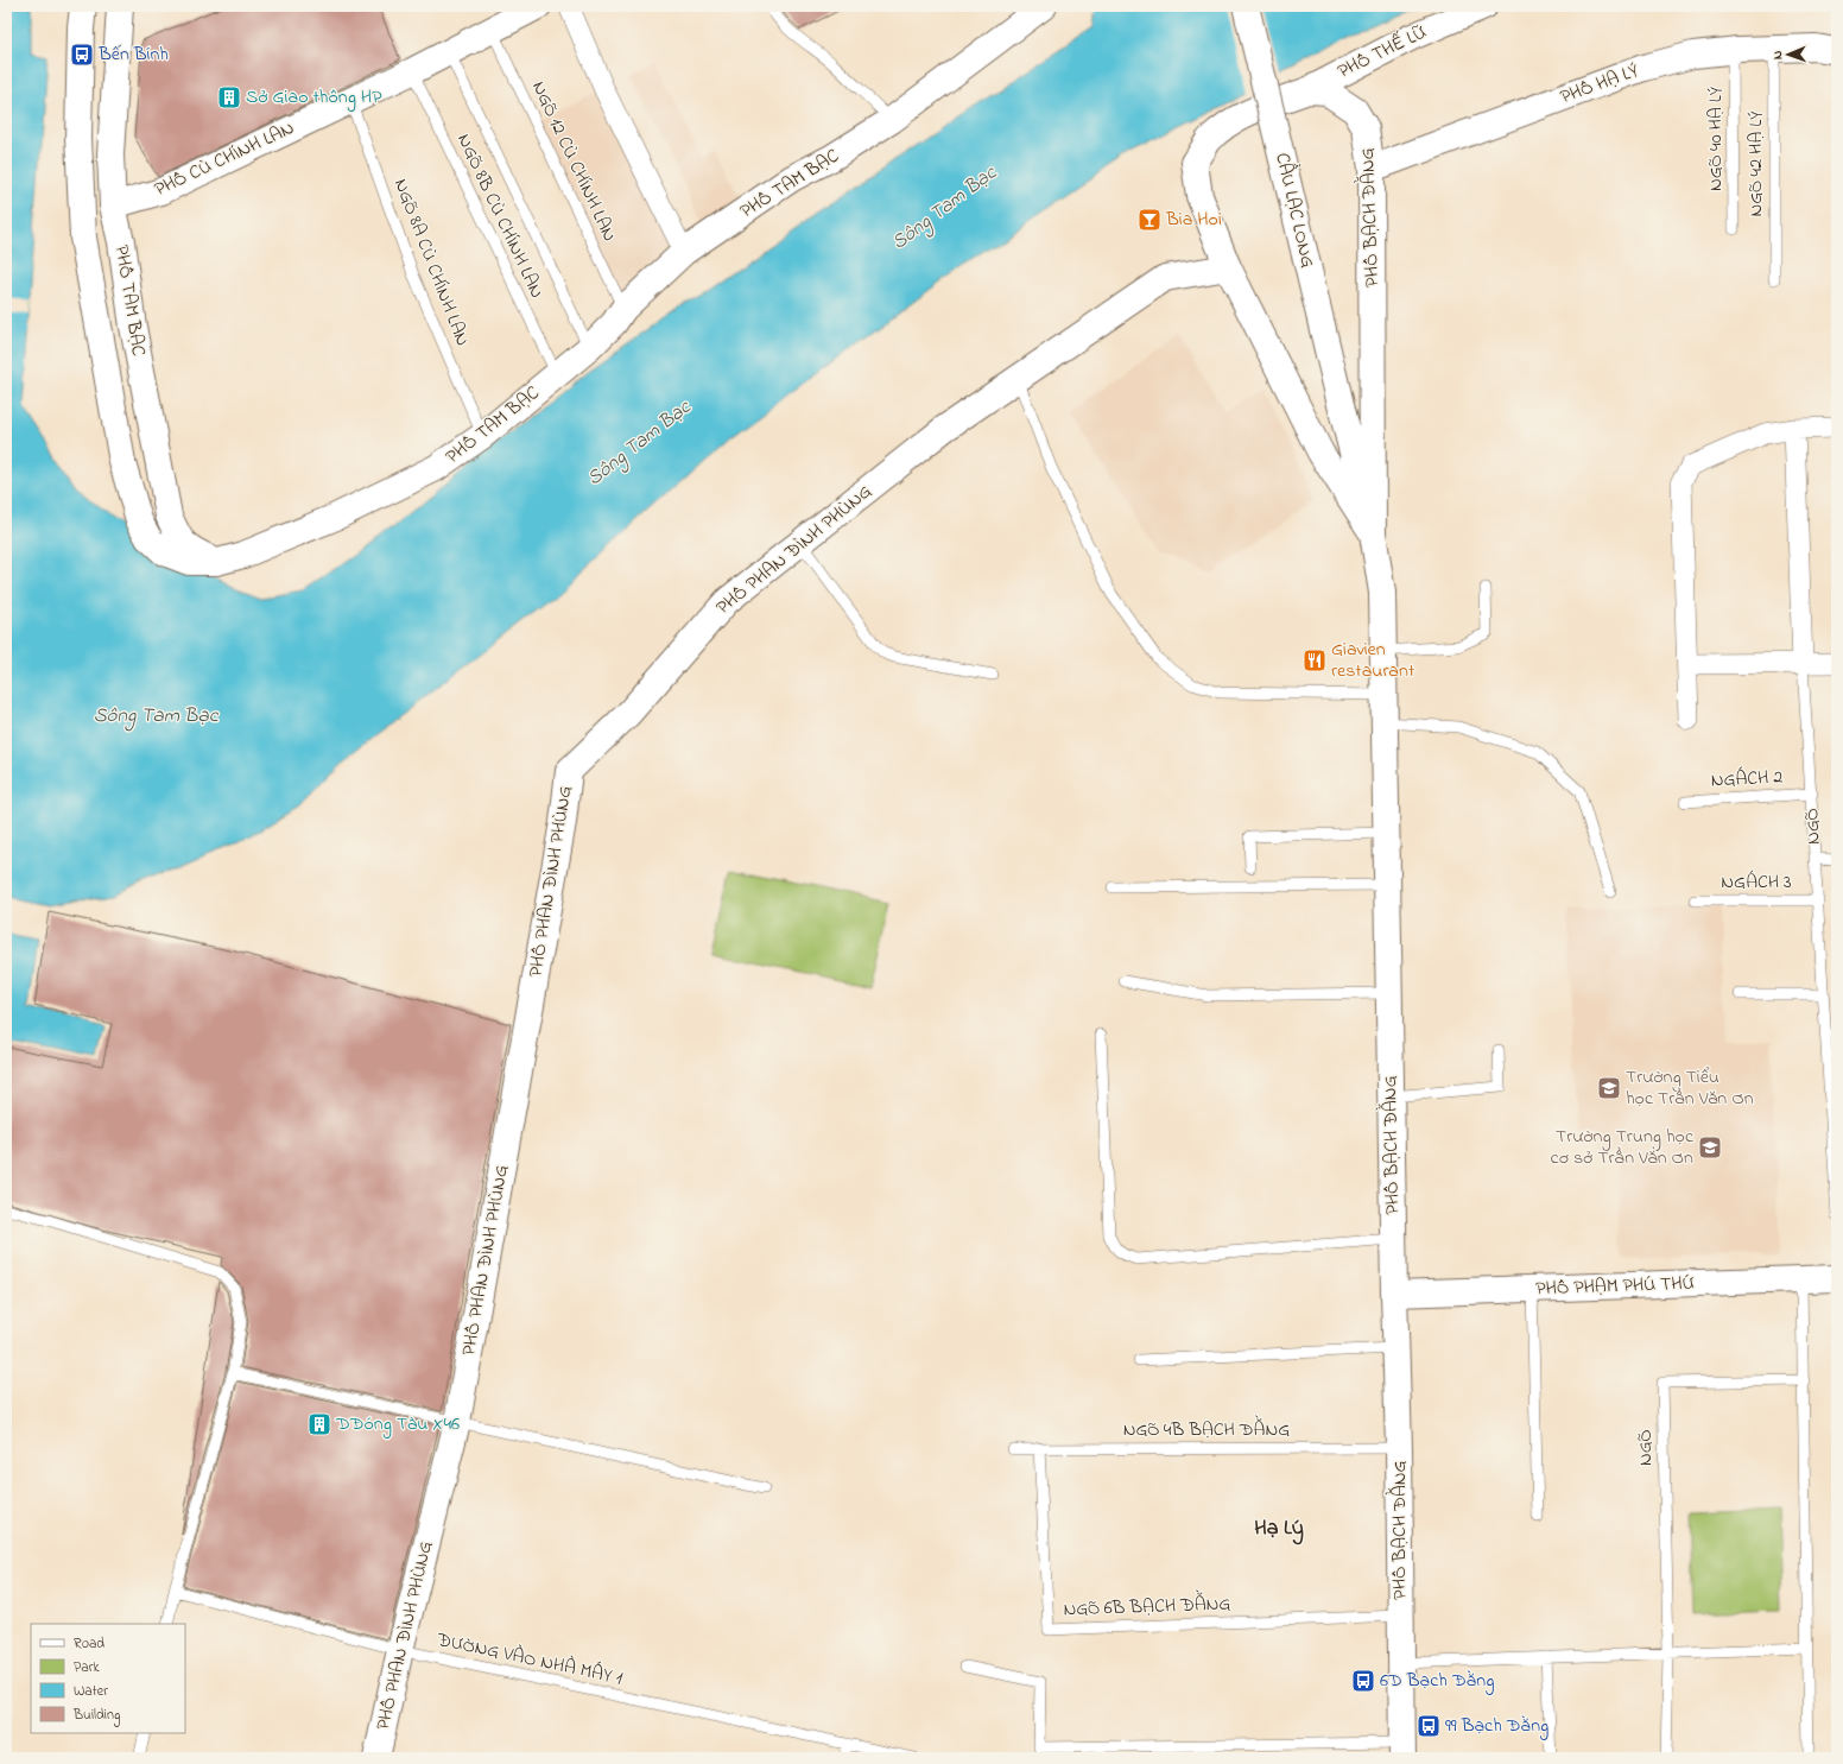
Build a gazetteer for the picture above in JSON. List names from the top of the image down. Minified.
{"streets":{"main road":["PHỐ THẾ LỮ","PHỐ HẠ LÝ","PHỐ CÙ CHÍNH LAN","PHỐ TAM BẠC","CẦU LẠC LONG","PHỐ BẠCH ĐẰNG","PHỐ PHAN ĐÌNH PHÙNG","PHỐ PHẠM PHÚ THỨ"],"lane":["NGÕ 40 HẠ LÝ","NGÕ 12 CÙ CHÍNH LAN","NGÕ 42 HẠ LÝ","NGÕ 8B CÙ CHÍNH LAN","NGÕ 8A CÙ CHÍNH LAN","NGÁCH 2","NGÕ","NGÁCH 3","NGÕ 4B BẠCH ĐẰNG","NGÕ 6B BẠCH ĐẰNG","ĐƯỜNG VÀO NHÀ MÁY 1"]},"crossings":[["PHỐ THẾ LỮ","PHỐ BẠCH ĐẰNG"],["PHỐ HẠ LÝ","NGÕ 40 HẠ LÝ"],["PHỐ HẠ LÝ","NGÕ 42 HẠ LÝ"],["PHỐ HẠ LÝ","PHỐ BẠCH ĐẰNG"],["PHỐ CÙ CHÍNH LAN","NGÕ 12 CÙ CHÍNH LAN"],["PHỐ CÙ CHÍNH LAN","PHỐ TAM BẠC"],["PHỐ CÙ CHÍNH LAN","NGÕ 8B CÙ CHÍNH LAN"],["PHỐ CÙ CHÍNH LAN","NGÕ 8A CÙ CHÍNH LAN"],["NGÕ 12 CÙ CHÍNH LAN","PHỐ TAM BẠC"],["PHỐ TAM BẠC","NGÕ 8B CÙ CHÍNH LAN"],["PHỐ TAM BẠC","NGÕ 8A CÙ CHÍNH LAN"],["CẦU LẠC LONG","PHỐ BẠCH ĐẰNG"],["PHỐ BẠCH ĐẰNG","PHỐ PHAN ĐÌNH PHÙNG"],["PHỐ BẠCH ĐẰNG","PHỐ PHẠM PHÚ THỨ"],["PHỐ BẠCH ĐẰNG","NGÕ 4B BẠCH ĐẰNG"],["PHỐ BẠCH ĐẰNG","NGÕ 6B BẠCH ĐẰNG"],["PHỐ PHAN ĐÌNH PHÙNG","ĐƯỜNG VÀO NHÀ MÁY 1"],["NGÁCH 2","NGÕ"],["NGÕ","NGÁCH 3"],["NGÕ 4B BẠCH ĐẰNG","NGÕ 6B BẠCH ĐẰNG"]],"districts":["Hạ Lý"],"water":["Sông Tam Bạc"],"places":{"bus stop":["Bến Bính","6D Bạch Đằng","99 Bạch Đằng"],"building":["Sở Giao thông HP","DĐóng Tàu X46"],"bar":["Bia Hoi"],"restaurant":["Giavien restaurant"],"school or university":["Trường Tiểu học Trần Văn Ơn","Trường Trung học cơ sở Trần Văn Ơn"]},"legend":["Road","Park","Water","Building"],"north":"left"}
